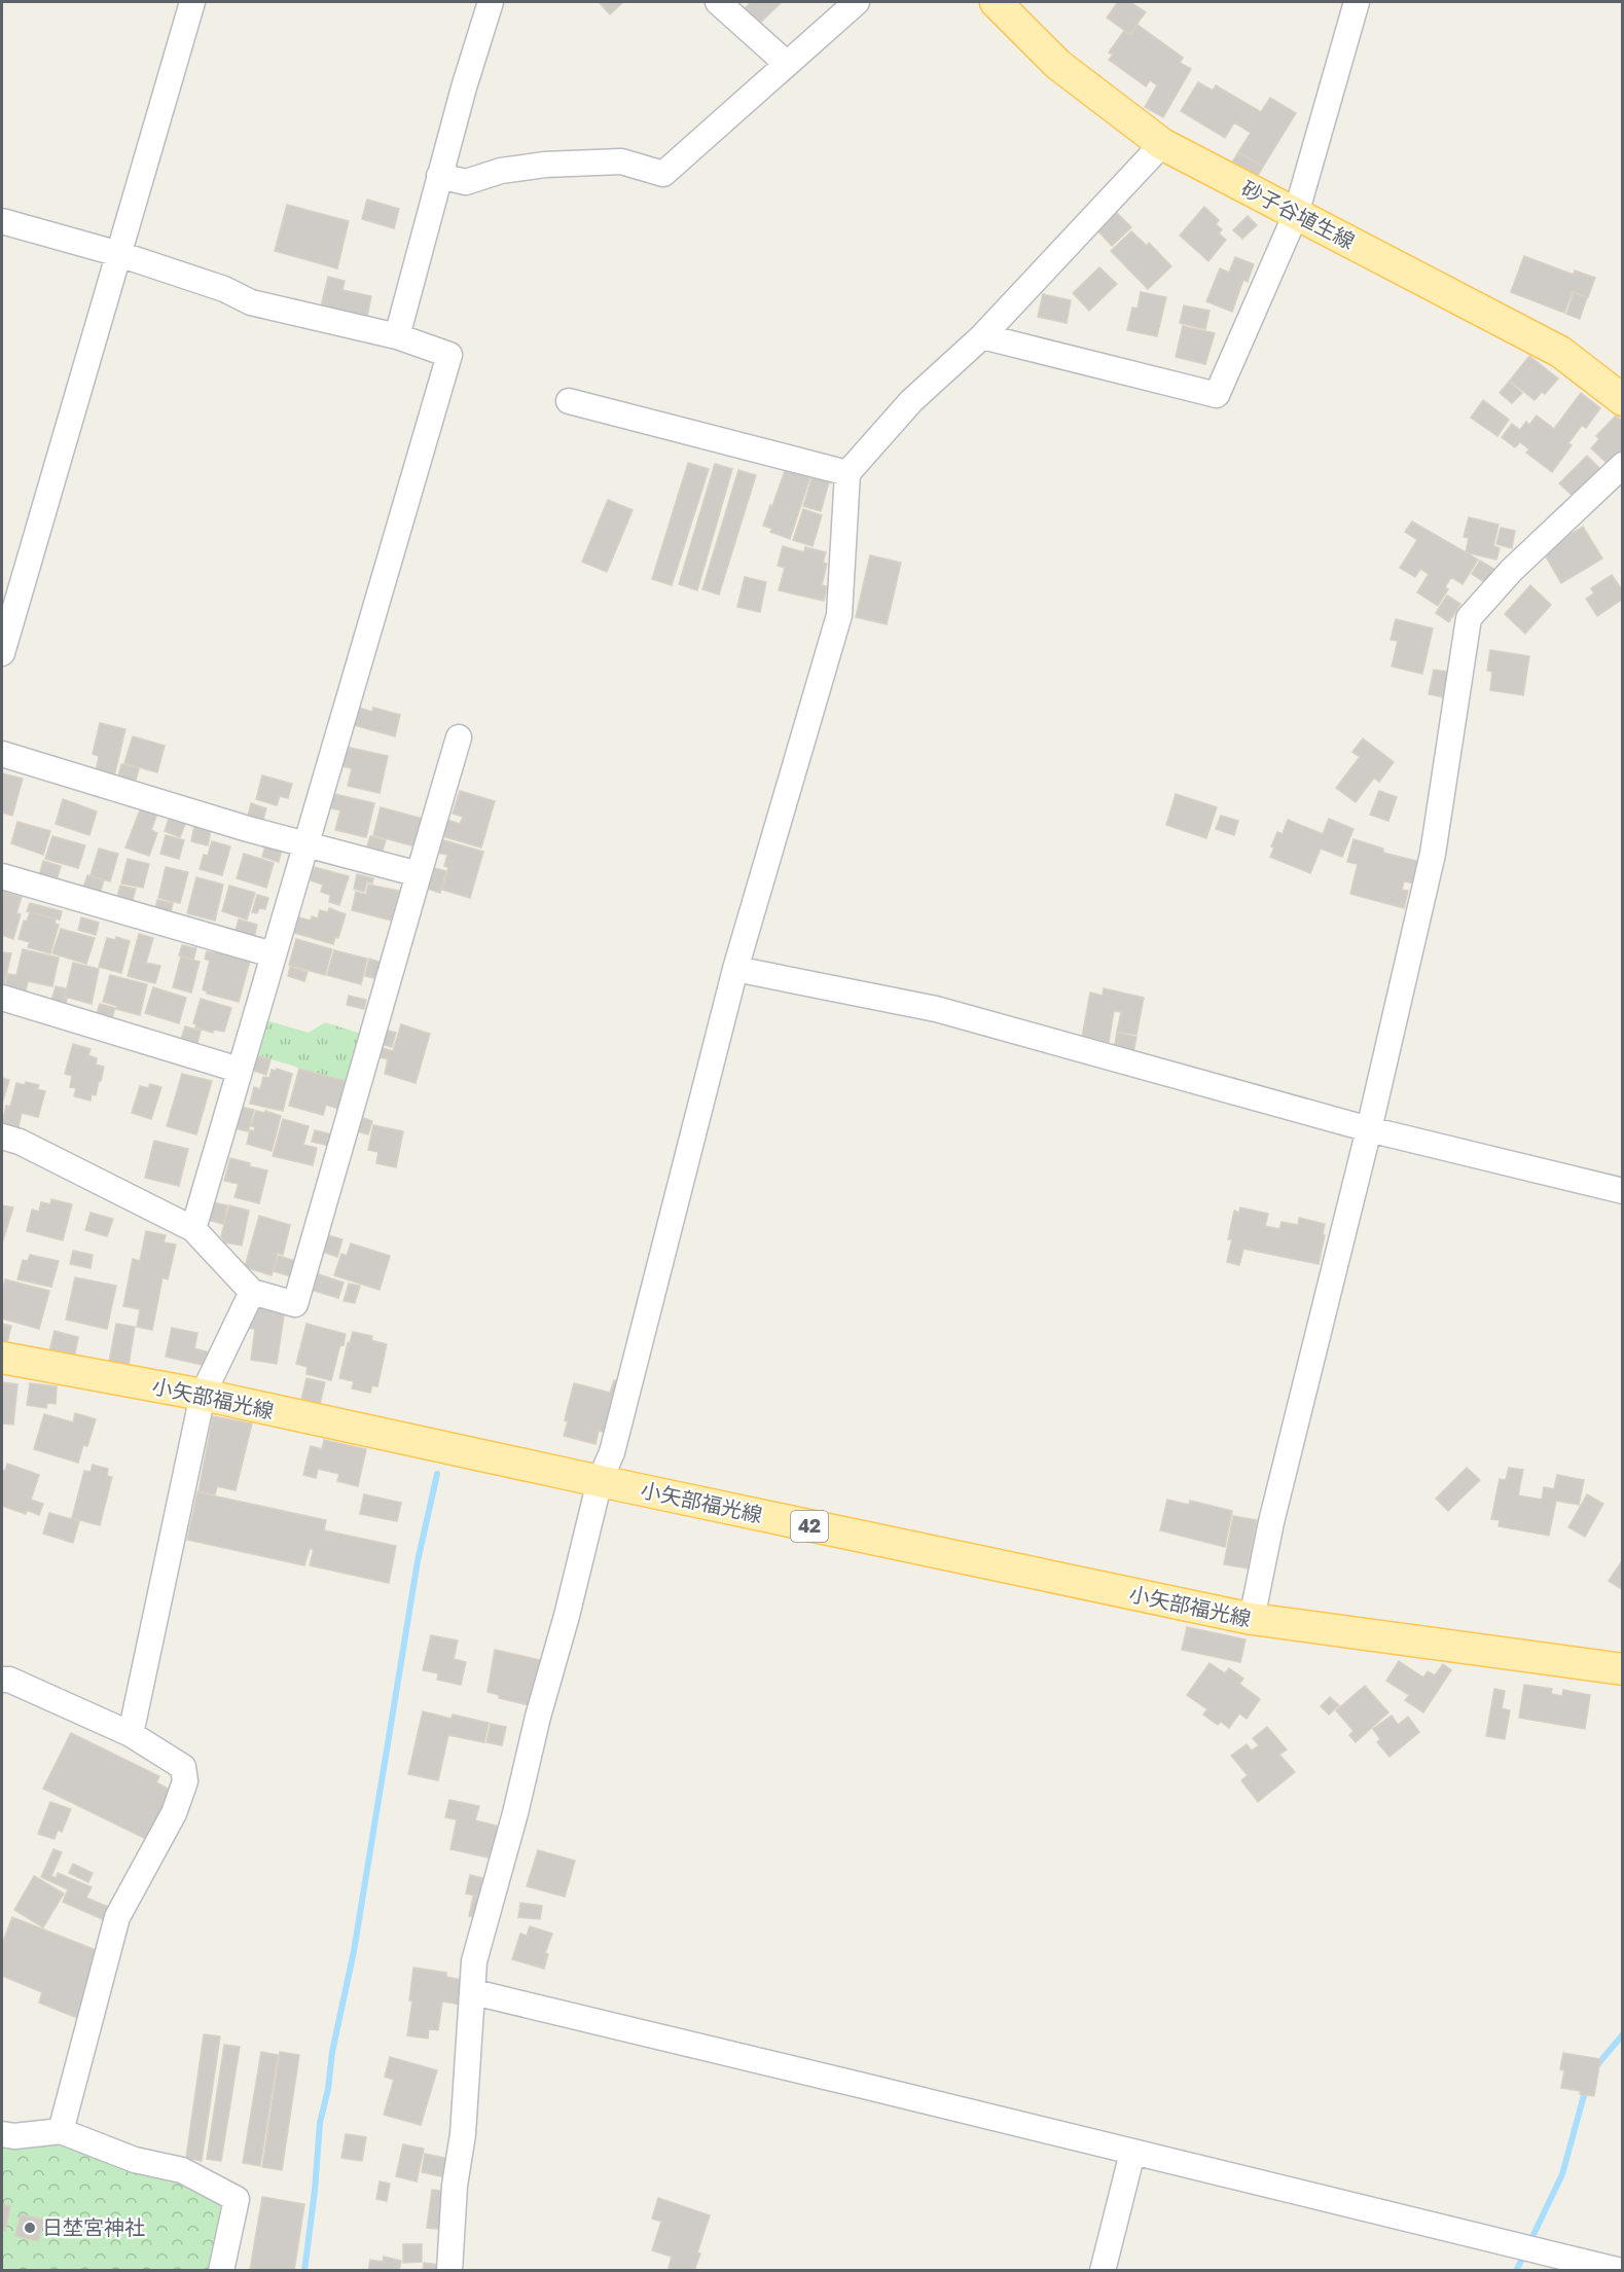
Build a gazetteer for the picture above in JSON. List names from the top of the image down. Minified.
{"streets":{"main road":["砂子谷埴生線","小矢部福光線","42"]},"places":["日埜宮神社"]}
